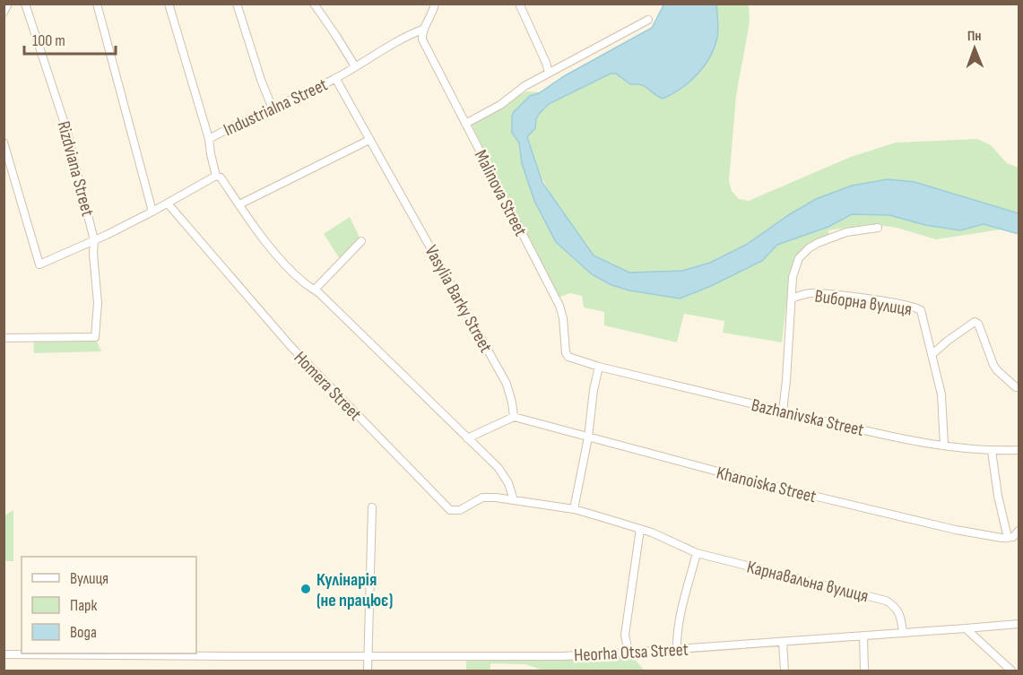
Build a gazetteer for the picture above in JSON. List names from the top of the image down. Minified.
{"streets":{"street":["Industrialna Street","Rizdviana Street","Malinova Street","Vasylia Barky Street","Виборна вулиця","Homera Street","Bazhanivska Street","Khanoiska Street","Карнавальна вулиця","Heorha Otsa Street"]},"crossings":[["Industrialna Street","Malinova Street"],["Industrialna Street","Vasylia Barky Street"],["Industrialna Street","Homera Street"],["Malinova Street","Bazhanivska Street"],["Vasylia Barky Street","Khanoiska Street"],["Виборна вулиця","Bazhanivska Street"],["Homera Street","Карнавальна вулиця"],["Карнавальна вулиця","Heorha Otsa Street"]],"places":["Кулінарія (не працює)"],"legend":["Вулиця","Парк","Вода"],"scale_bar":"100 m","north":"top"}
